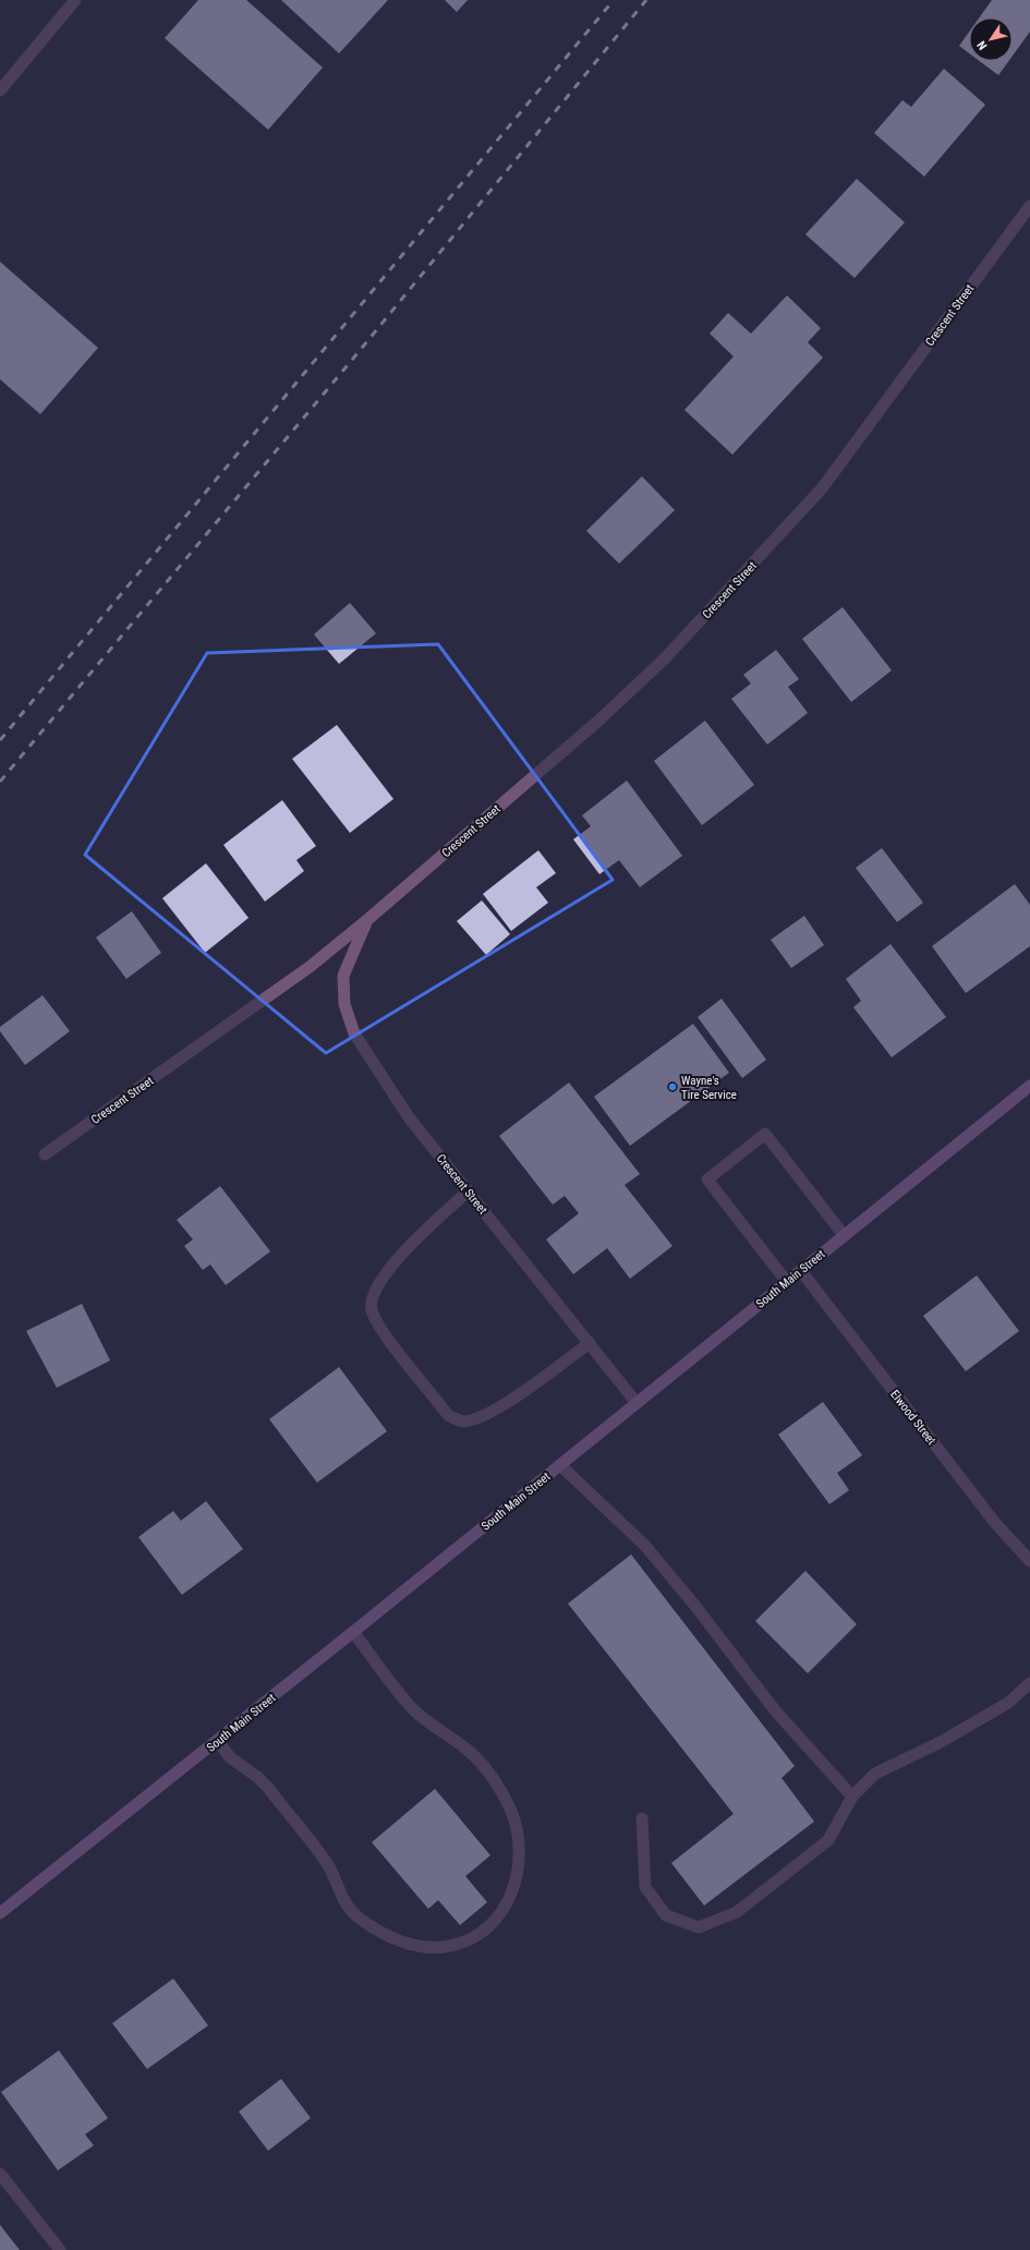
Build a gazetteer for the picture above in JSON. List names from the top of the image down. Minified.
{"streets":{"main road":["South Main Street"],"street":["Crescent Street","Elwood Street"]},"crossings":[["Crescent Street","South Main Street"],["South Main Street","Elwood Street"]],"places":["Wayne's Tire Service"],"north":"bottom left"}
